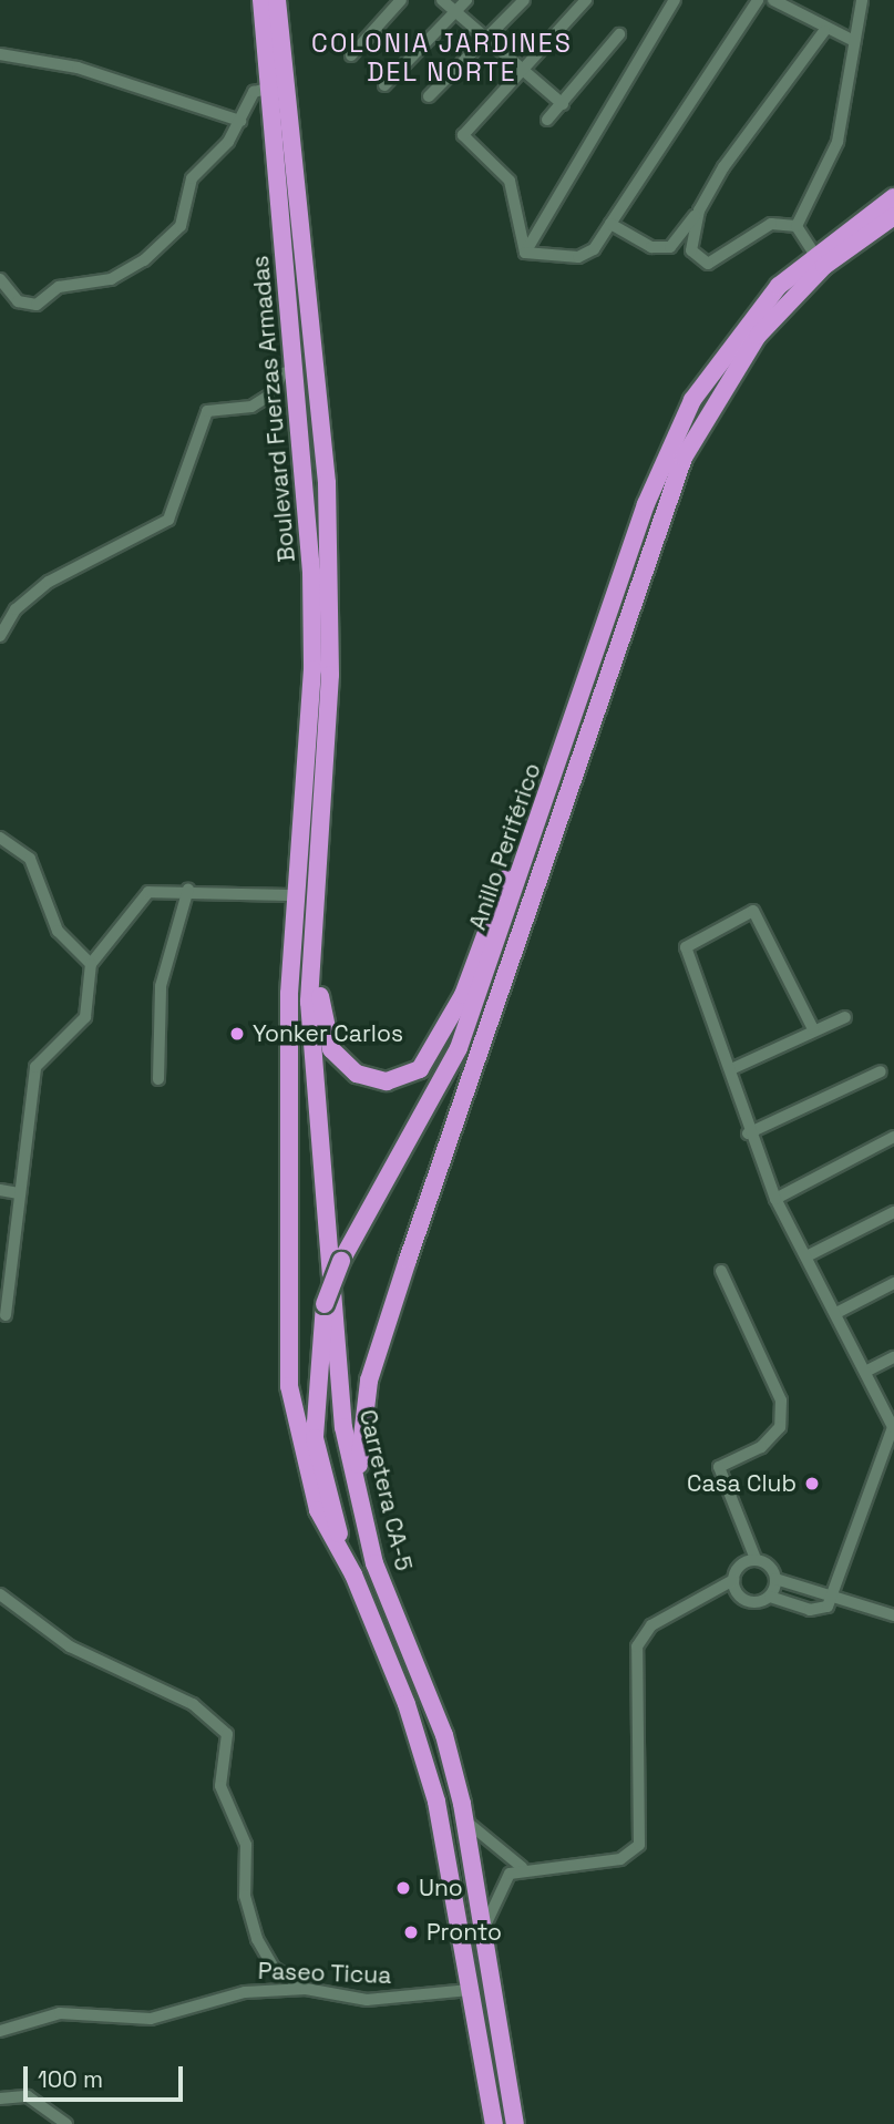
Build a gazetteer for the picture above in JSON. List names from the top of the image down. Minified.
{"streets":{"highway":["Boulevard Fuerzas Armadas","Anillo Periférico","Carretera CA-5"],"street":["Paseo Ticua"]},"crossings":[["Boulevard Fuerzas Armadas","Carretera CA-5"],["Anillo Periférico","Carretera CA-5"]],"districts":["COLONIA JARDINES DEL NORTE"],"places":["Yonker Carlos","Casa Club","Uno","Pronto"],"scale_bar":"100 m"}
